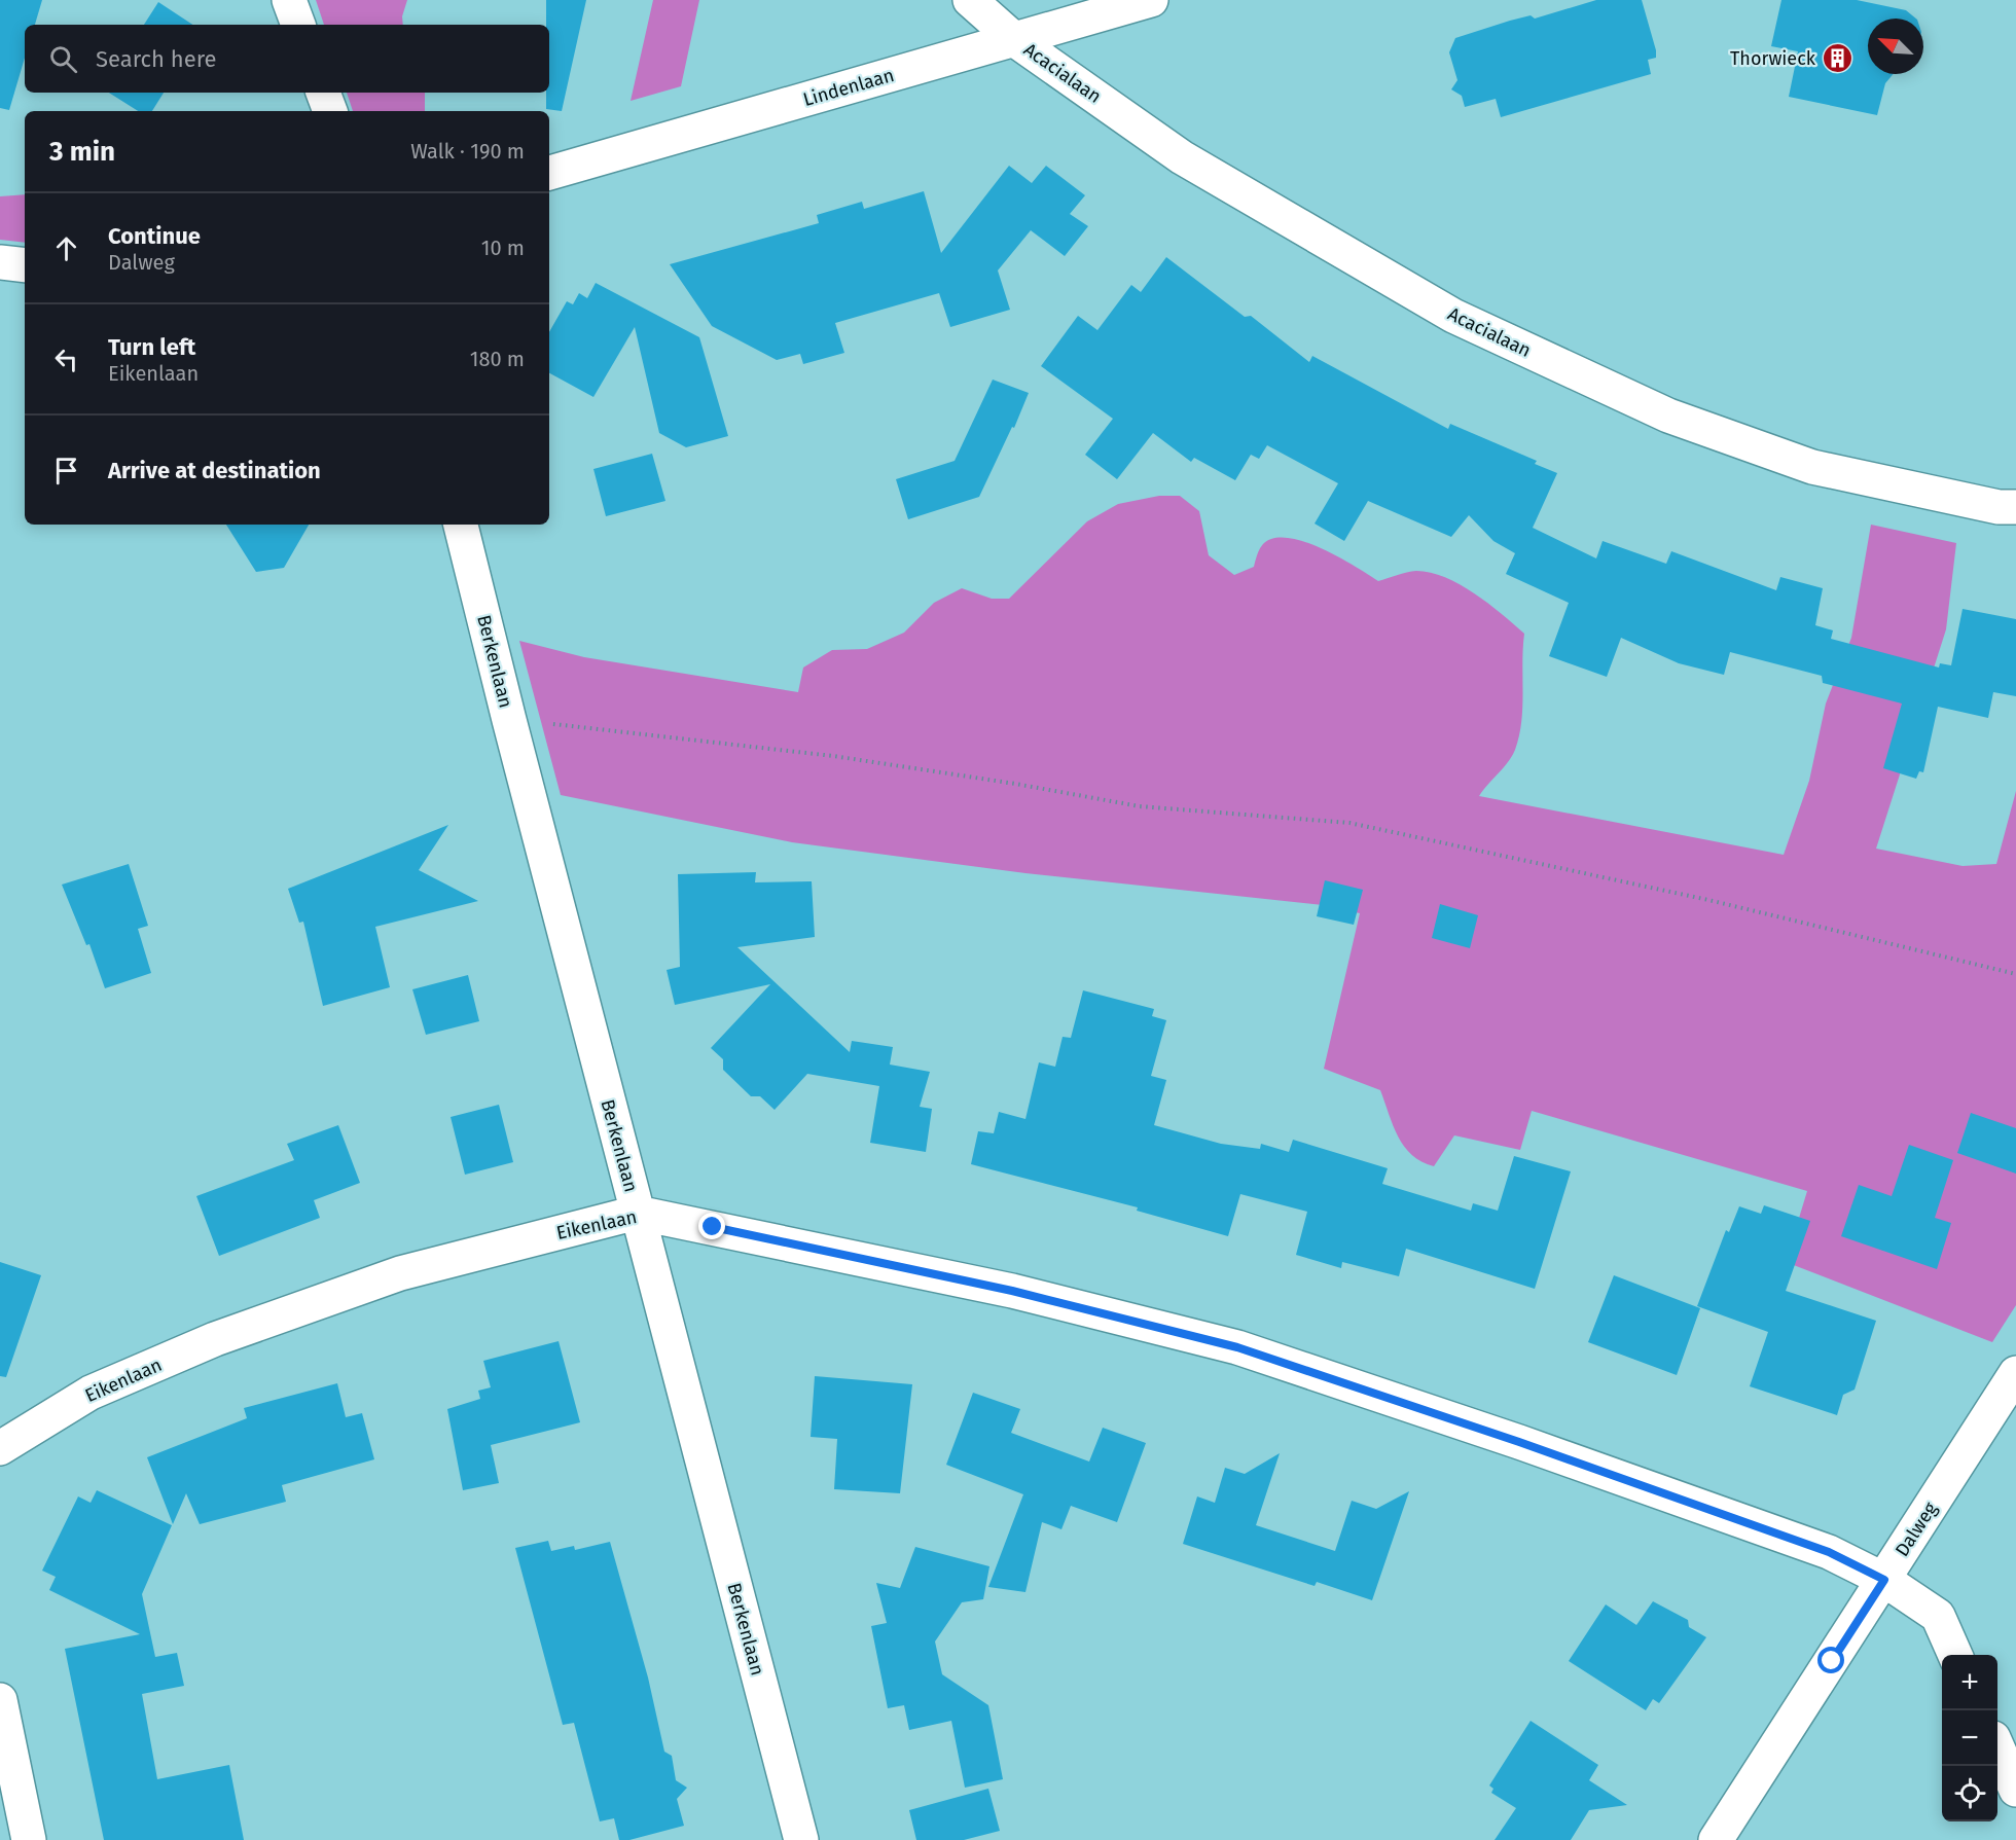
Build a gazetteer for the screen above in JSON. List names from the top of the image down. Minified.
{"streets":{"street":["Acacialaan","Lindenlaan","Berkenlaan","Eikenlaan","Dalweg"]},"crossings":[["Acacialaan","Lindenlaan"],["Berkenlaan","Eikenlaan"],["Eikenlaan","Dalweg"]],"places":{"building":["Thorwieck"]},"north":"top left","page":{"search":"Search here","heading":["3 min","Walk · 190 m"],"list":[["Continue","Dalweg","10 m"],["Turn left","Eikenlaan","180 m"],"Arrive at destination"],"map_buttons":["+","−"]}}
